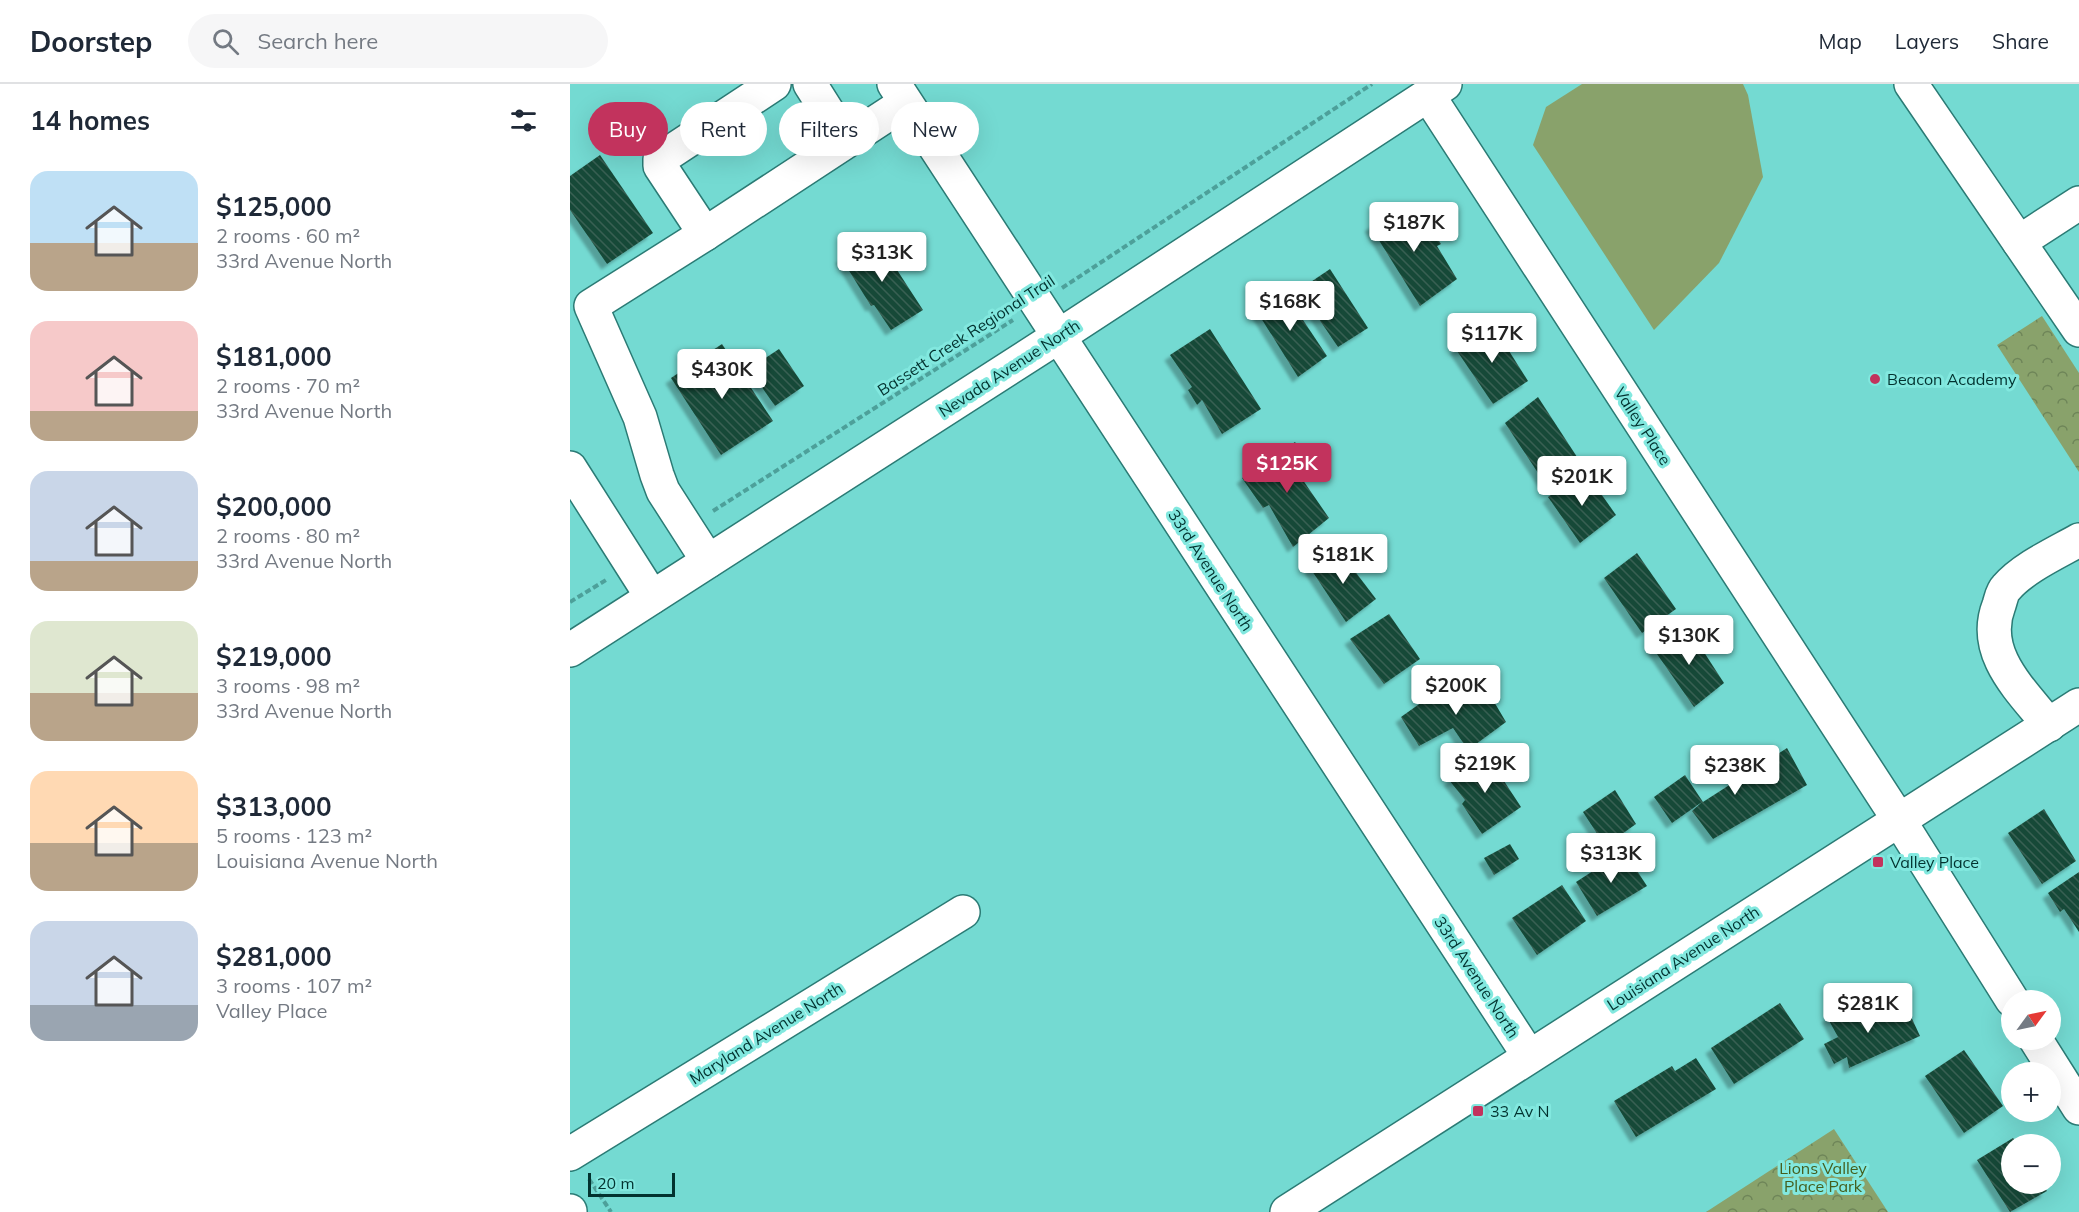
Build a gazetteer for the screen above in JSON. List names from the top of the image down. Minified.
{"streets":{"street":["Nevada Avenue North","Valley Place","33rd Avenue North","Louisiana Avenue North","Maryland Avenue North"],"path":["Bassett Creek Regional Trail"]},"crossings":[["Bassett Creek Regional Trail","33rd Avenue North"],["Nevada Avenue North","Valley Place"],["Nevada Avenue North","33rd Avenue North"],["Valley Place","Louisiana Avenue North"],["33rd Avenue North","Louisiana Avenue North"]],"parks":["Lions Valley Place Park"],"places":{"other":["Beacon Academy"],"transit":["Valley Place","33 Av N"]},"scale_bar":"20 m","north":"top right","page":{"header":"Doorstep","search":"Search here","nav":["Map","Layers","Share"],"heading":"14 homes","chip":["Buy","Rent","Filters","New"],"list":[{"name":"$125,000","note":"2 rooms · 60 m² · 33rd Avenue North"},{"name":"$181,000","note":"2 rooms · 70 m² · 33rd Avenue North"},{"name":"$200,000","note":"2 rooms · 80 m² · 33rd Avenue North"},{"name":"$219,000","note":"3 rooms · 98 m² · 33rd Avenue North"},{"name":"$313,000","note":"5 rooms · 123 m² · Louisiana Avenue North"},{"name":"$281,000","note":"3 rooms · 107 m² · Valley Place"}],"price":["$187K","$313K","$168K","$117K","$430K","$125K","$201K","$181K","$130K","$200K","$219K","$238K","$313K","$281K"],"map_buttons":["+","−"],"scale":"20 m"}}
